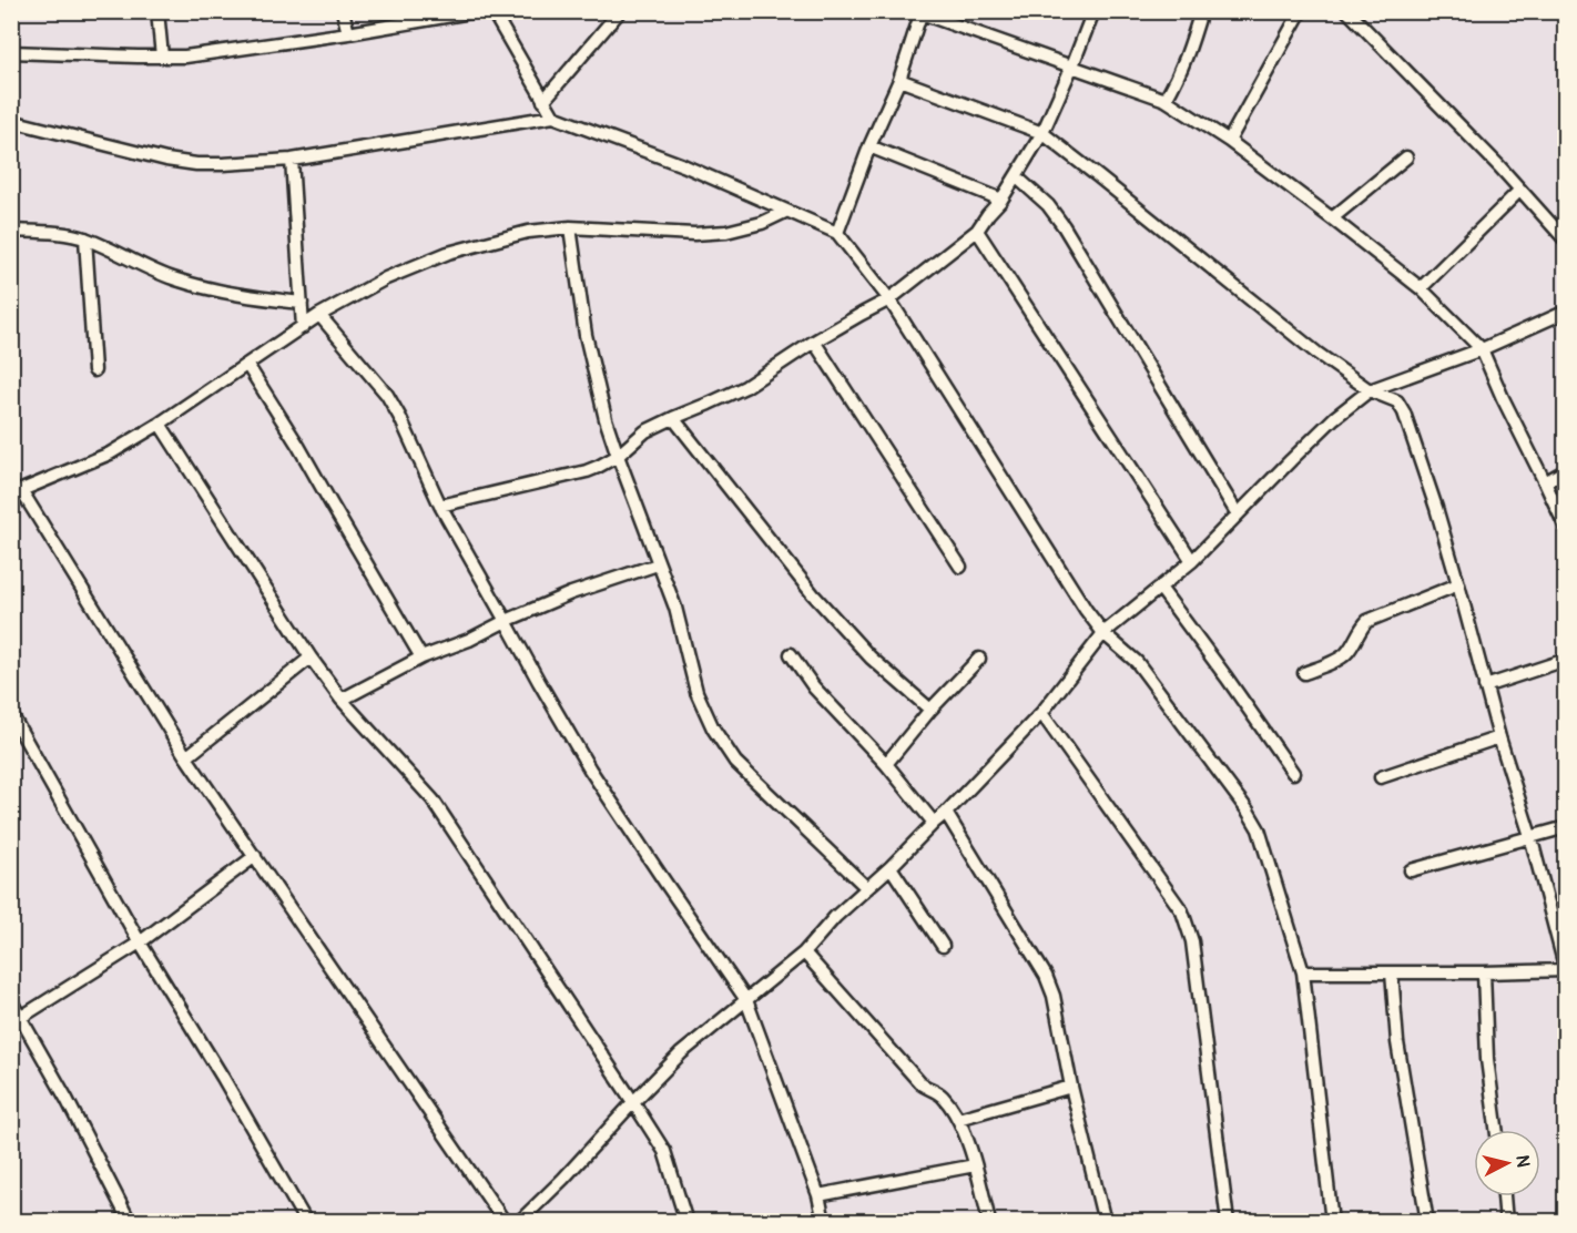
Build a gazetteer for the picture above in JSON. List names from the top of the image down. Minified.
{"north":"right"}
